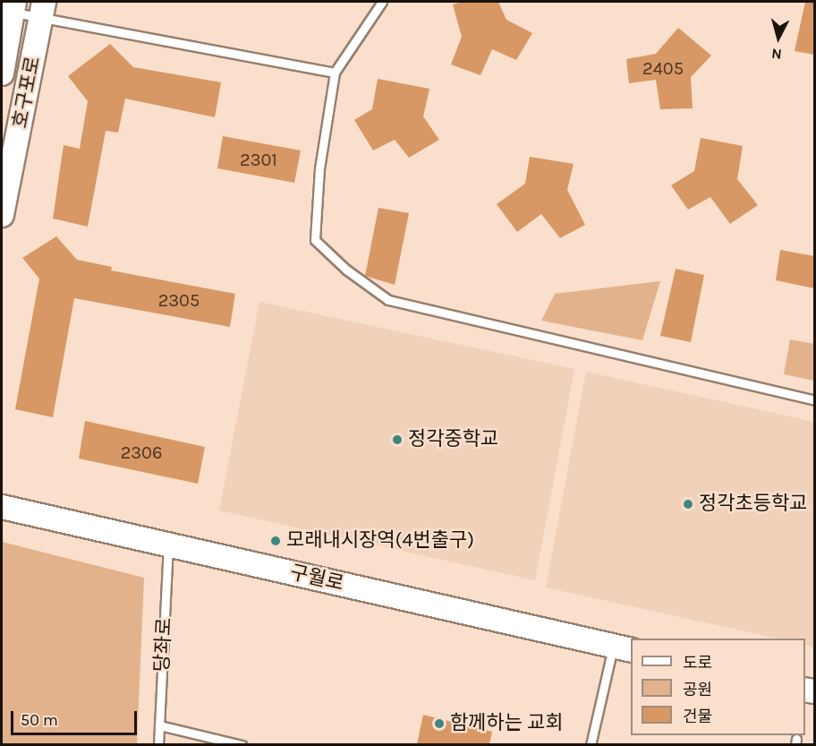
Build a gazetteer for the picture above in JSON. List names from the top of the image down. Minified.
{"streets":{"main road":["호구포로","구월로"],"lane":["당좌로"]},"crossings":[["구월로","당좌로"]],"places":["정각중학교","정각초등학교","모래내시장역(4번출구)","함께하는 교회"],"house_numbers":["2405","2301","2305","2306"],"legend":["도로","공원","건물"],"scale_bar":"50 m","north":"bottom"}
